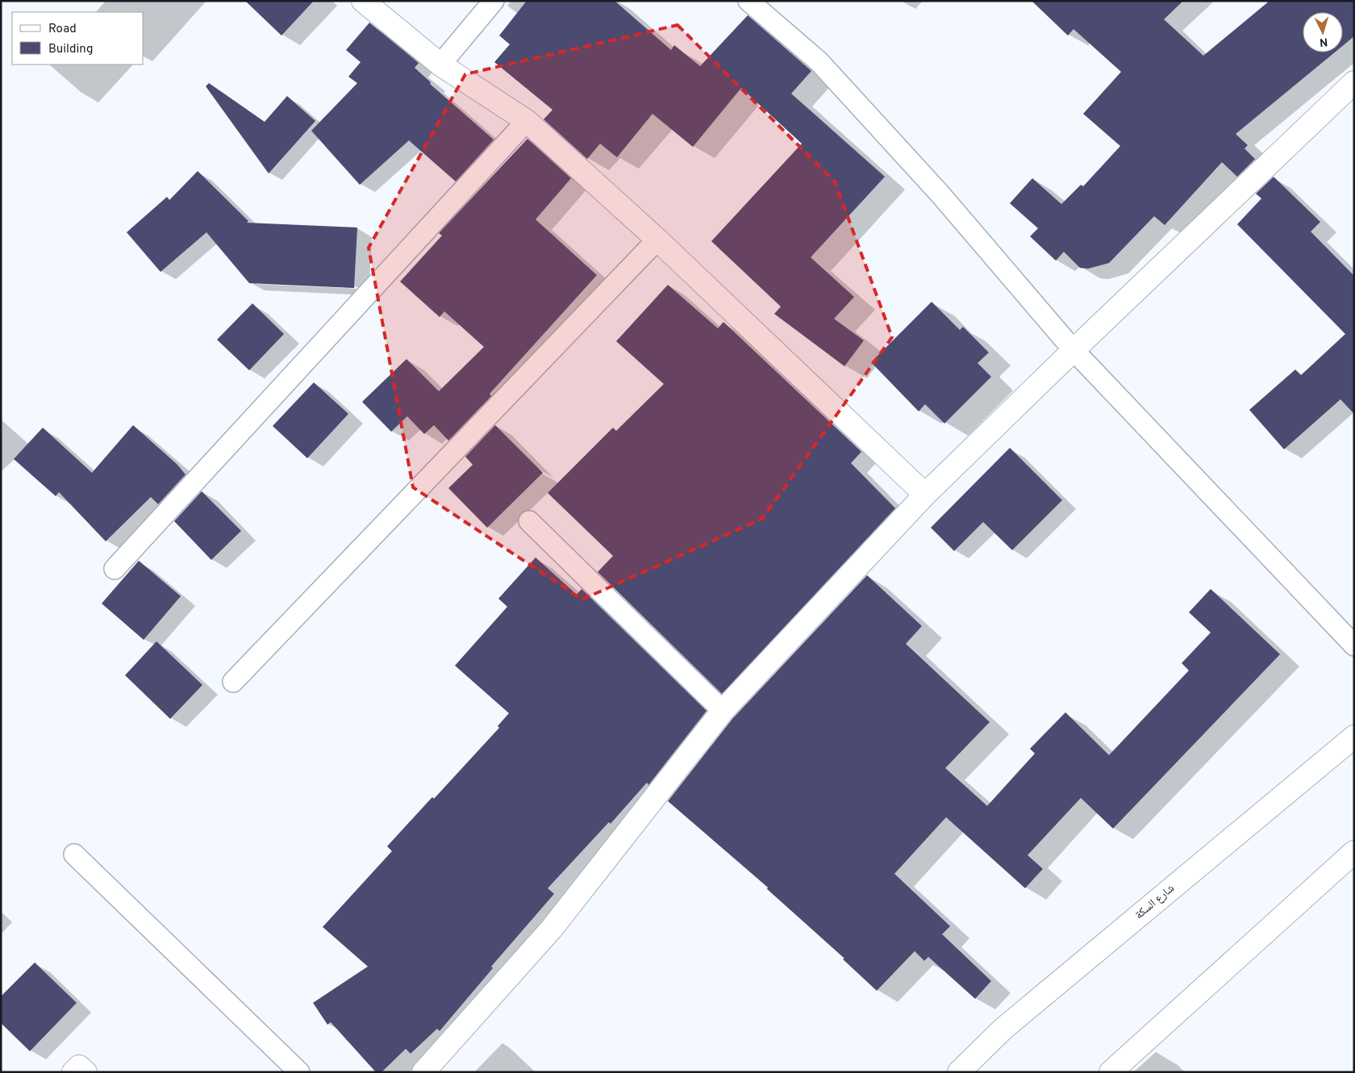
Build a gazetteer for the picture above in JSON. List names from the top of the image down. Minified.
{"streets":{"street":["شارع السكة"]},"legend":["Road","Building"],"north":"bottom"}
